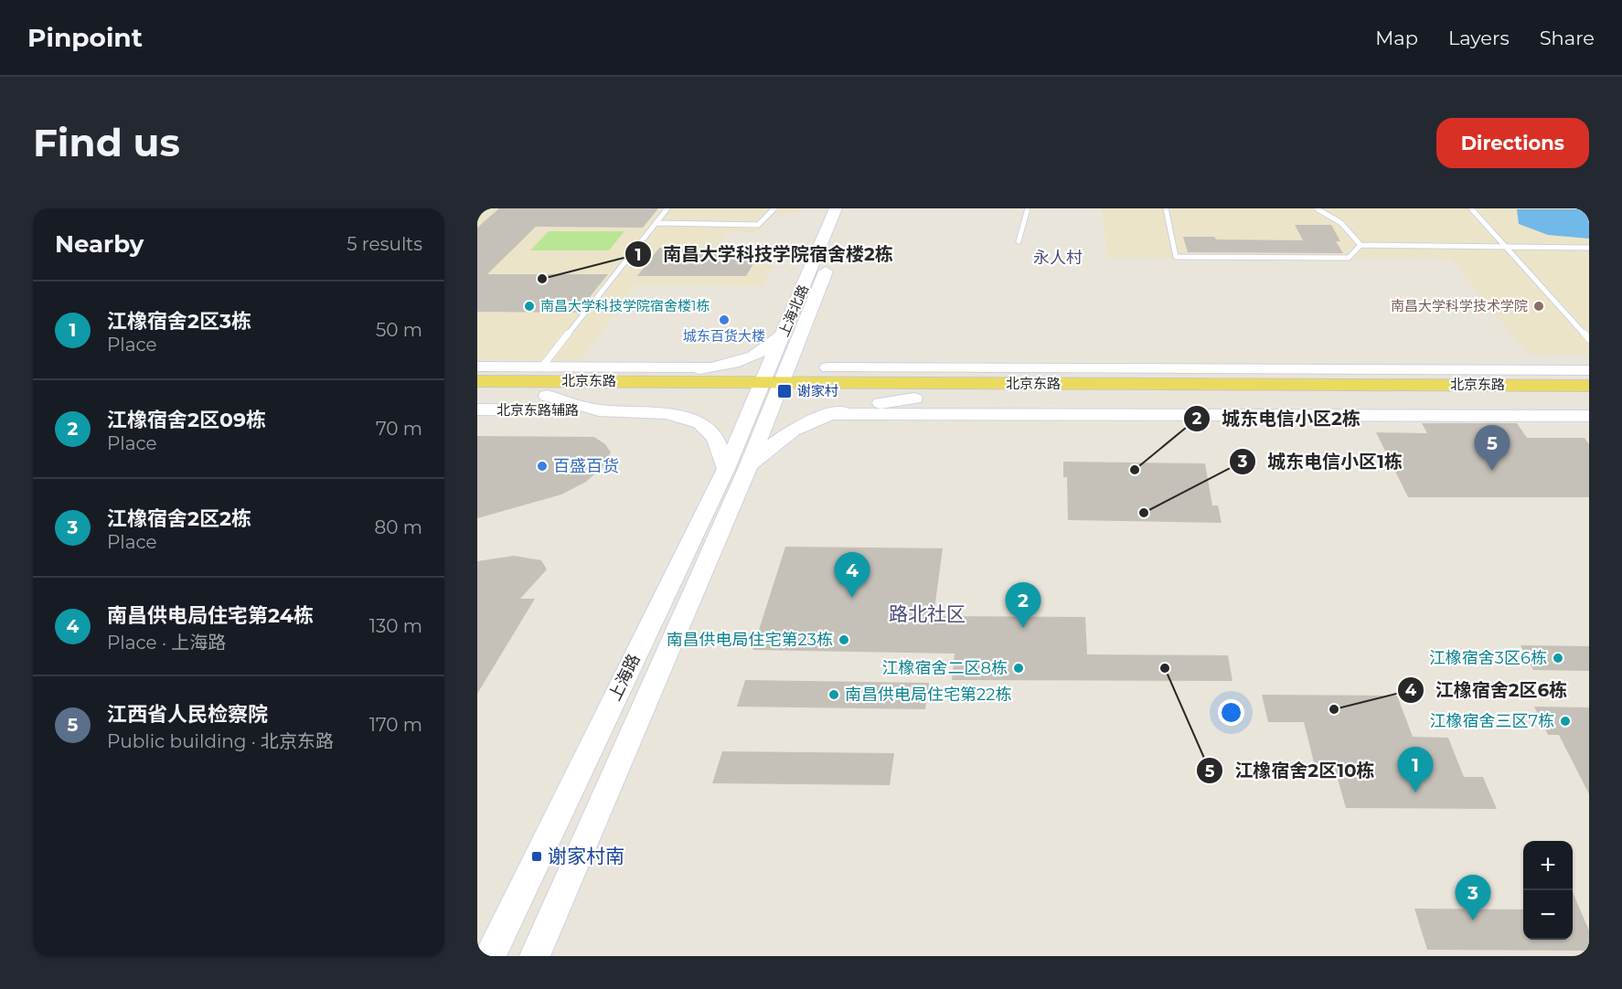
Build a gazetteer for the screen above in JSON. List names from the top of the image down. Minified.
{"streets":{"main road":["上海北路","北京东路","北京东路辅路","上海路"]},"crossings":[["上海北路","北京东路"],["上海北路","上海路"],["北京东路","上海路"]],"districts":["永人村","路北社区"],"places":{"other":["南昌大学科技学院宿舍楼2栋","南昌大学科技学院宿舍楼1栋","南昌大学科学技术学院","城东百货大楼","百盛百货","城东电信小区2栋","城东电信小区1栋","南昌供电局住宅第23栋","江橡宿舍3区6栋","江橡宿舍二区8栋","江橡宿舍2区10栋","南昌供电局住宅第22栋","江橡宿舍2区6栋","江橡宿舍三区7栋"],"transit":["谢家村","谢家村南"]},"page":{"header":"Pinpoint","nav":["Map","Layers","Share"],"buttons":"Directions","title":"Find us","heading":["Nearby","5 results"],"list":[{"mark":"1","name":"江橡宿舍2区3栋","note":"Place","value":"50 m"},{"mark":"2","name":"江橡宿舍2区09栋","note":"Place","value":"70 m"},{"mark":"3","name":"江橡宿舍2区2栋","note":"Place","value":"80 m"},{"mark":"4","name":"南昌供电局住宅第24栋","note":"Place · 上海路","value":"130 m"},{"mark":"5","name":"江西省人民检察院","note":"Public building · 北京东路","value":"170 m"}],"pins":["5","4","2","1","3"],"map_buttons":["+","−"]}}
